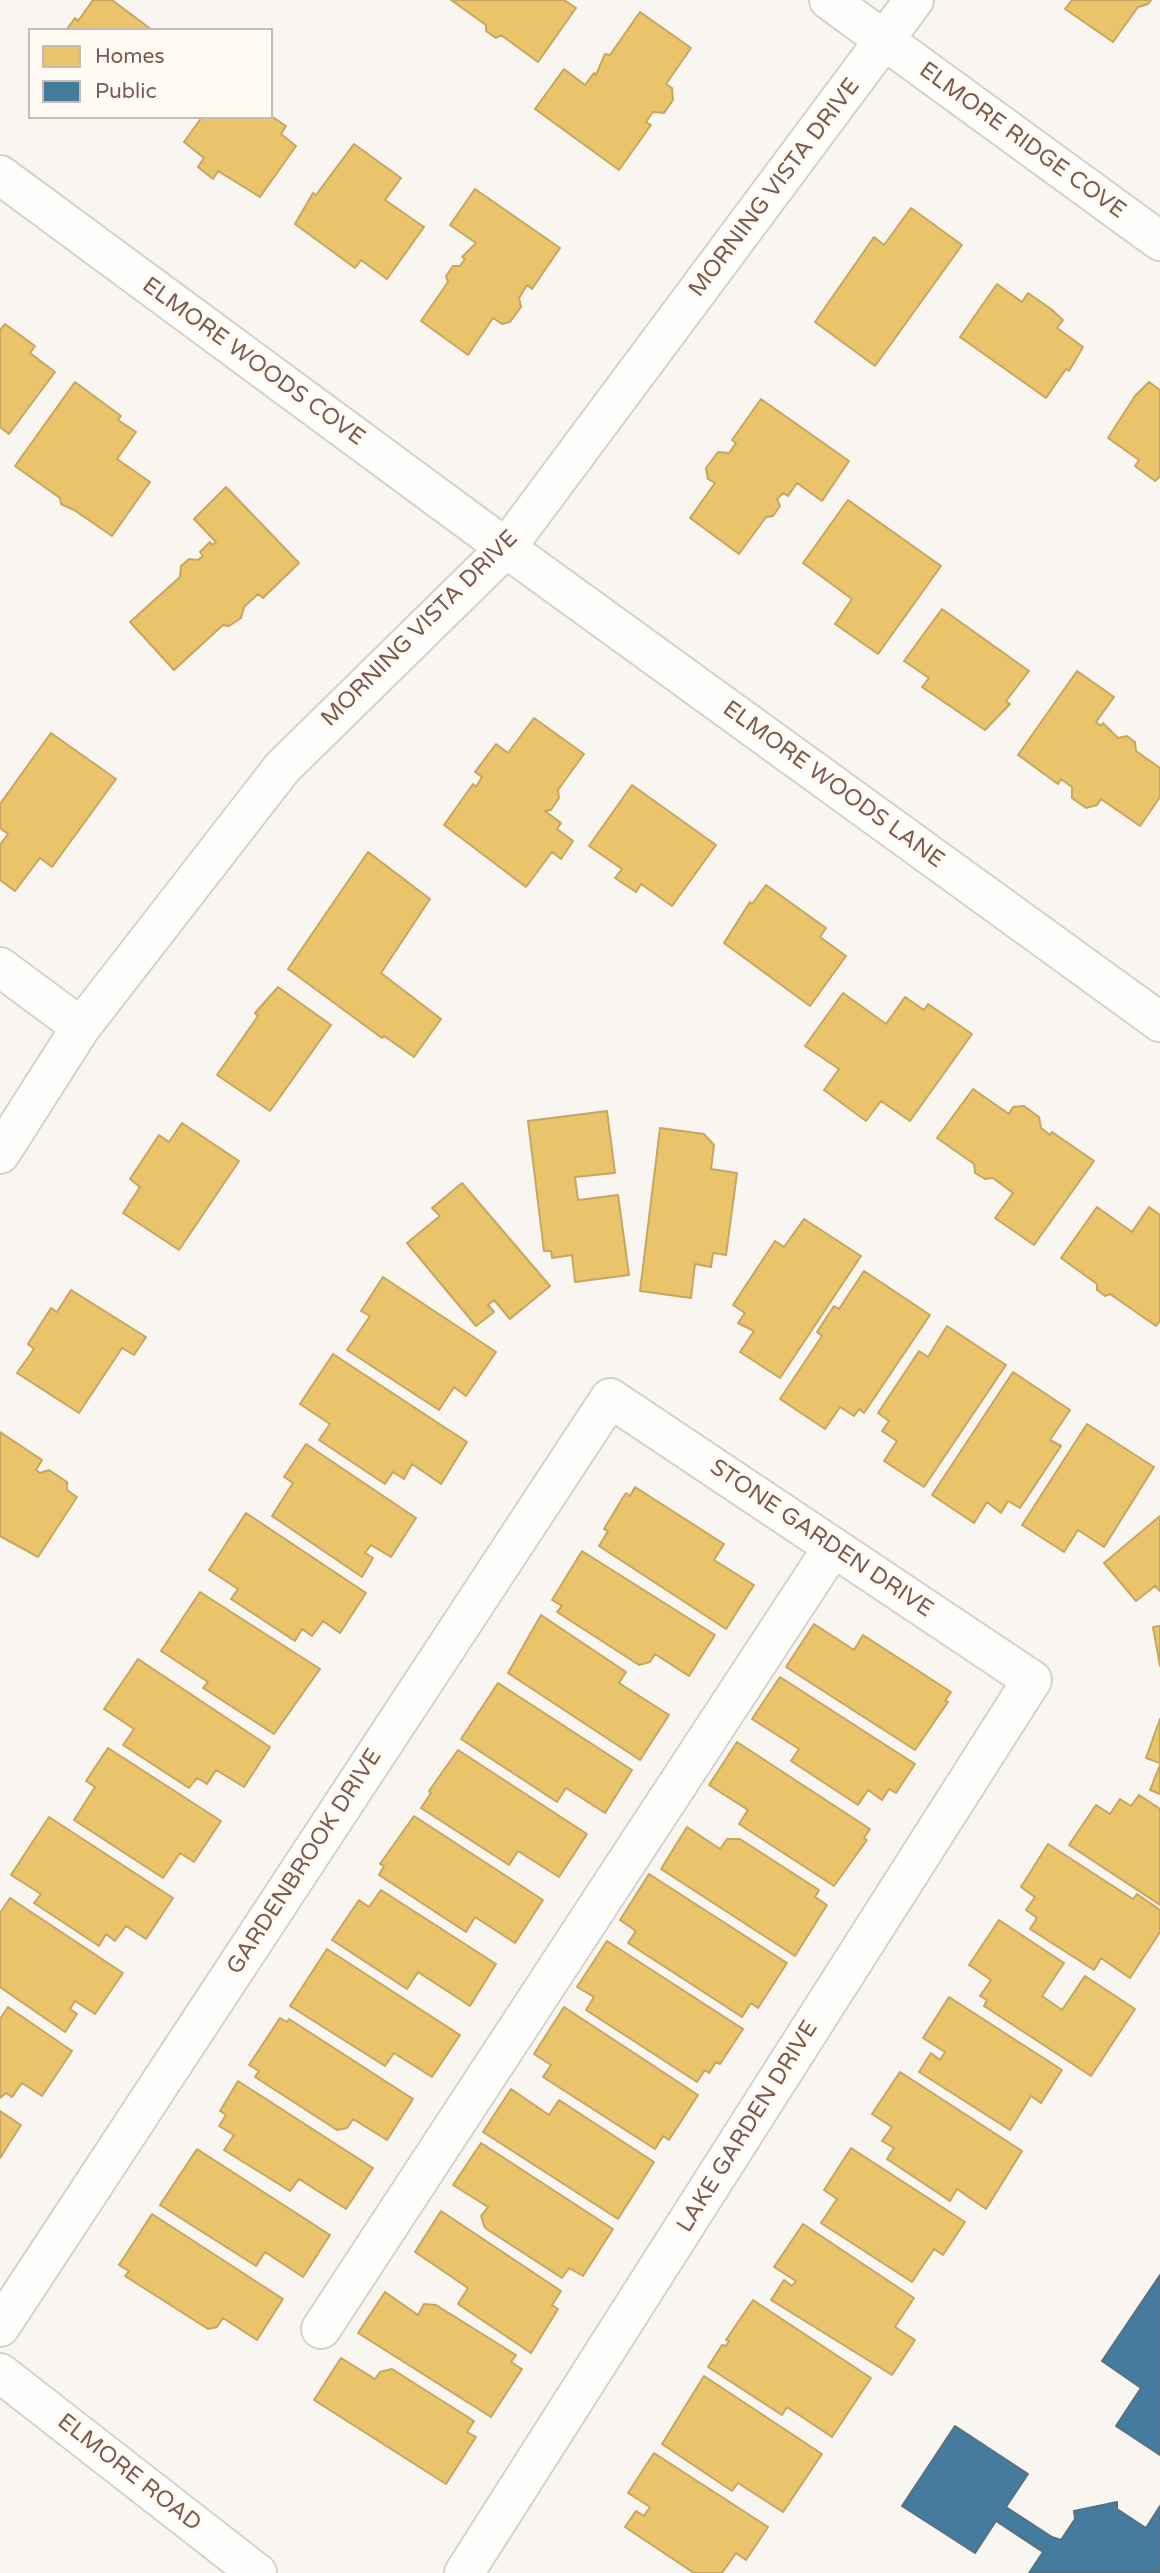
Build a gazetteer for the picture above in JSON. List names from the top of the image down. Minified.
{"streets":{"street":["ELMORE RIDGE COVE","MORNING VISTA DRIVE","ELMORE WOODS COVE","ELMORE WOODS LANE","STONE GARDEN DRIVE","GARDENBROOK DRIVE","LAKE GARDEN DRIVE","ELMORE ROAD"]},"crossings":[["ELMORE RIDGE COVE","MORNING VISTA DRIVE"],["MORNING VISTA DRIVE","ELMORE WOODS COVE"],["MORNING VISTA DRIVE","ELMORE WOODS LANE"],["ELMORE WOODS COVE","ELMORE WOODS LANE"],["STONE GARDEN DRIVE","GARDENBROOK DRIVE"],["STONE GARDEN DRIVE","LAKE GARDEN DRIVE"]],"legend":["Homes","Public"]}
